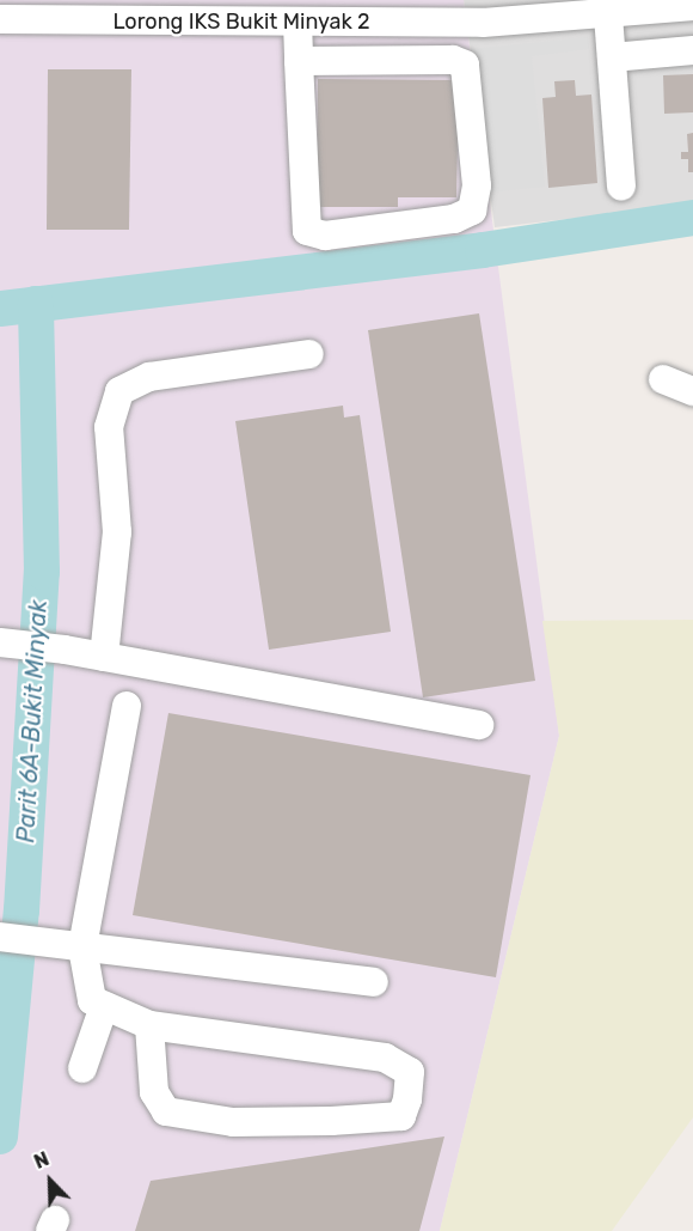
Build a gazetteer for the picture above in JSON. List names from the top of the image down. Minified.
{"streets":{"street":["Lorong IKS Bukit Minyak 2"]},"water":["Parit 6A-Bukit Minyak"],"north":"top left"}
